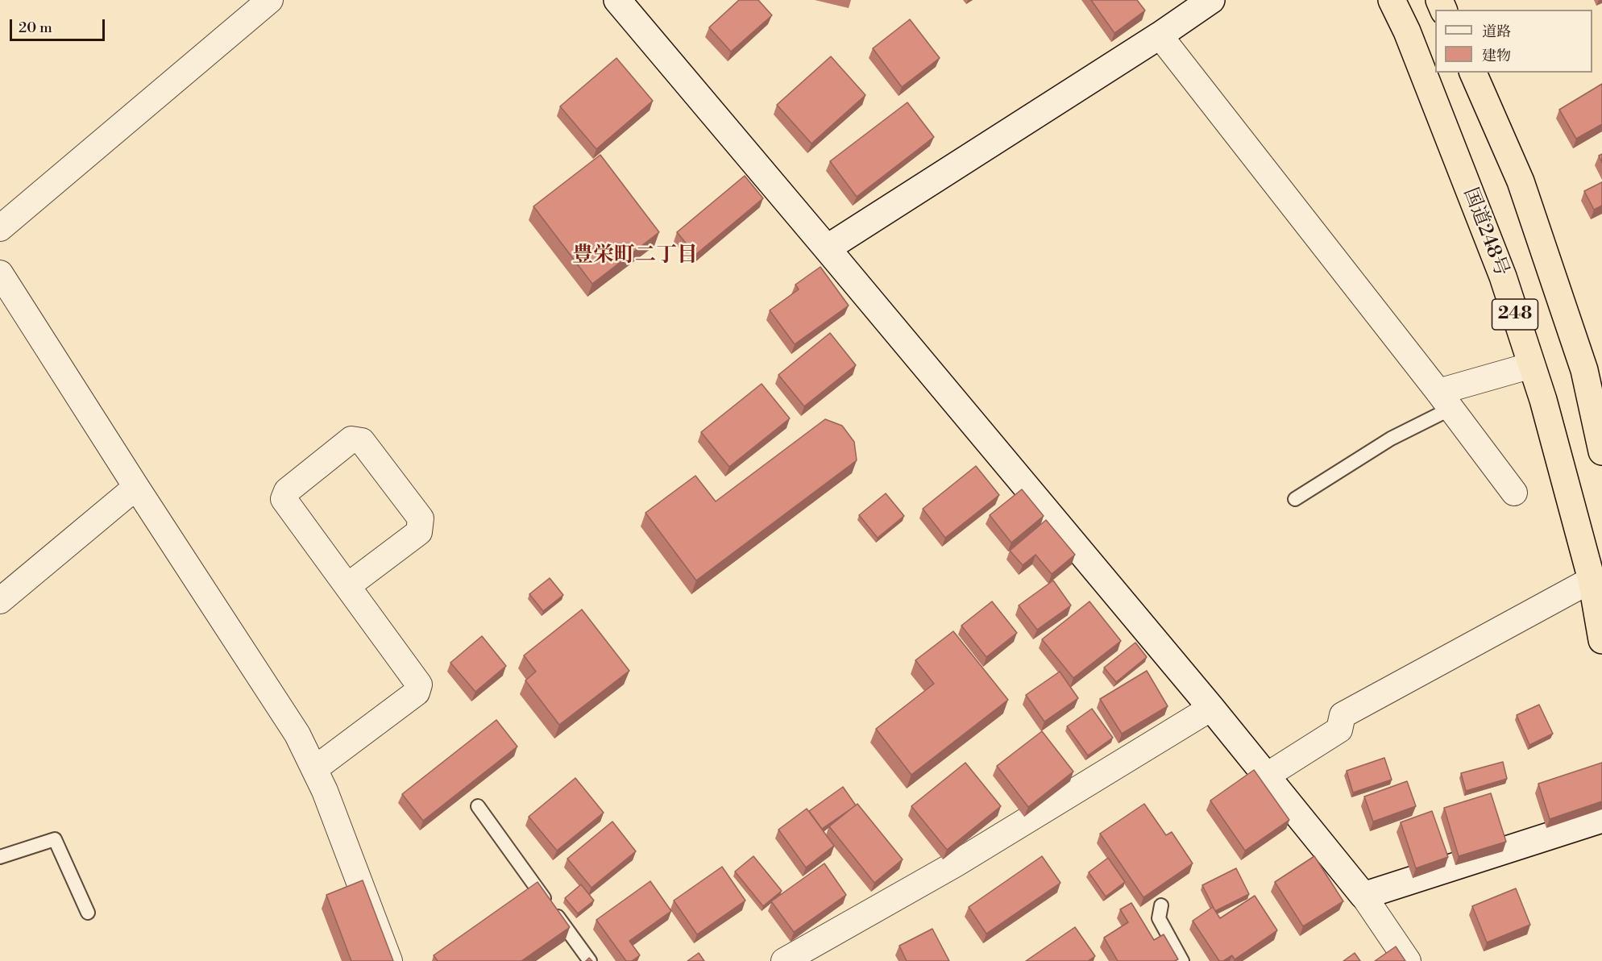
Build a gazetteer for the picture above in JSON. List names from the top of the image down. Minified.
{"streets":{"highway":["国道248号","248"]},"districts":["豊栄町二丁目"],"legend":["道路","建物"],"scale_bar":"20 m"}
